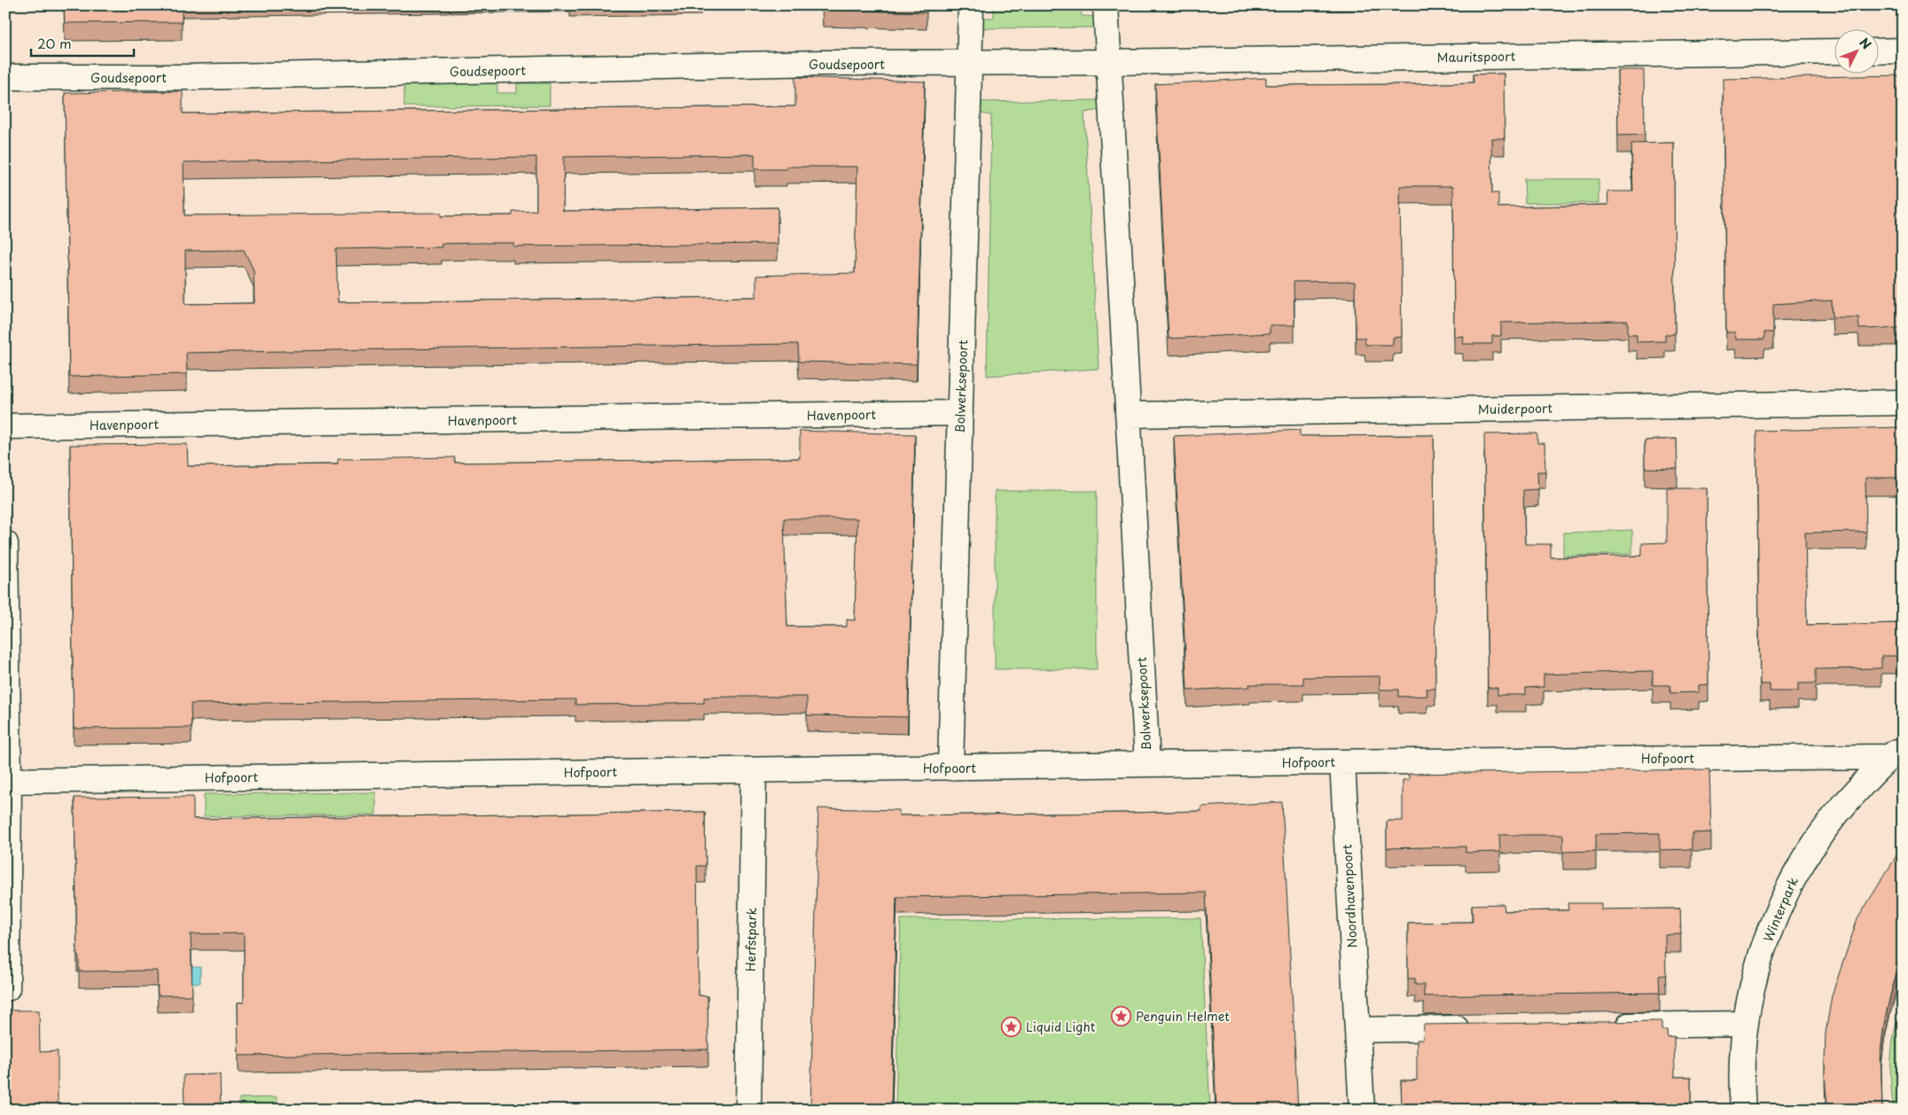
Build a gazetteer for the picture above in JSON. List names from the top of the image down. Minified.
{"streets":{"street":["Mauritspoort","Goudsepoort","Bolwerksepoort","Muiderpoort","Havenpoort","Hofpoort","Noordhavenpoort","Winterpark","Herfstpark"]},"crossings":[["Mauritspoort","Goudsepoort"],["Mauritspoort","Bolwerksepoort"],["Goudsepoort","Bolwerksepoort"],["Bolwerksepoort","Muiderpoort"],["Bolwerksepoort","Havenpoort"],["Bolwerksepoort","Hofpoort"],["Hofpoort","Noordhavenpoort"],["Hofpoort","Winterpark"],["Hofpoort","Herfstpark"]],"places":{"place":["Penguin Helmet","Liquid Light"]},"scale_bar":"20 m","north":"top right"}
